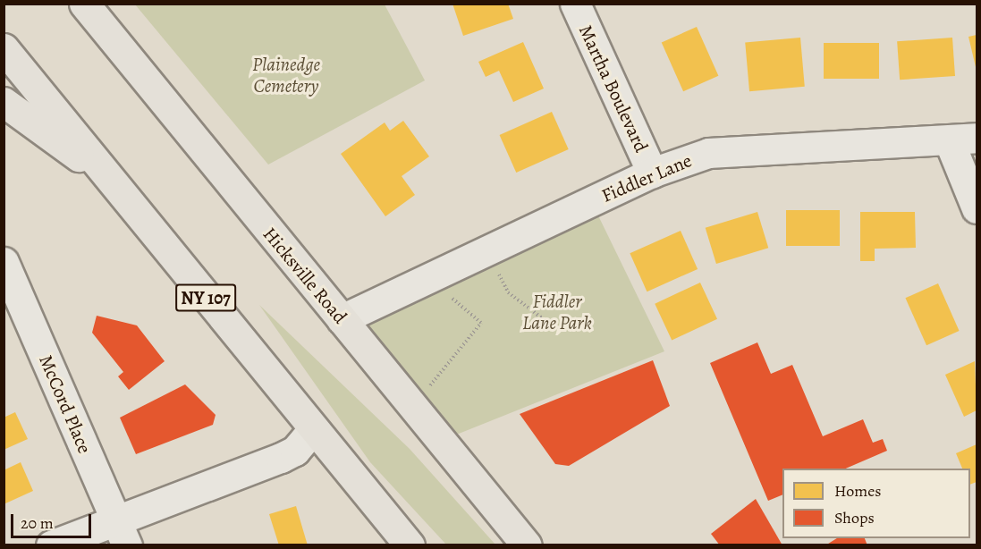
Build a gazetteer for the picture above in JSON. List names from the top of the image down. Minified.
{"streets":{"main road":["Hicksville Road","NY 107"],"street":["Martha Boulevard","Fiddler Lane","McCord Place"]},"crossings":[["Martha Boulevard","Fiddler Lane"],["Fiddler Lane","Hicksville Road"]],"parks":["Plainedge Cemetery","Fiddler Lane Park"],"legend":["Homes","Shops"],"scale_bar":"20 m"}
